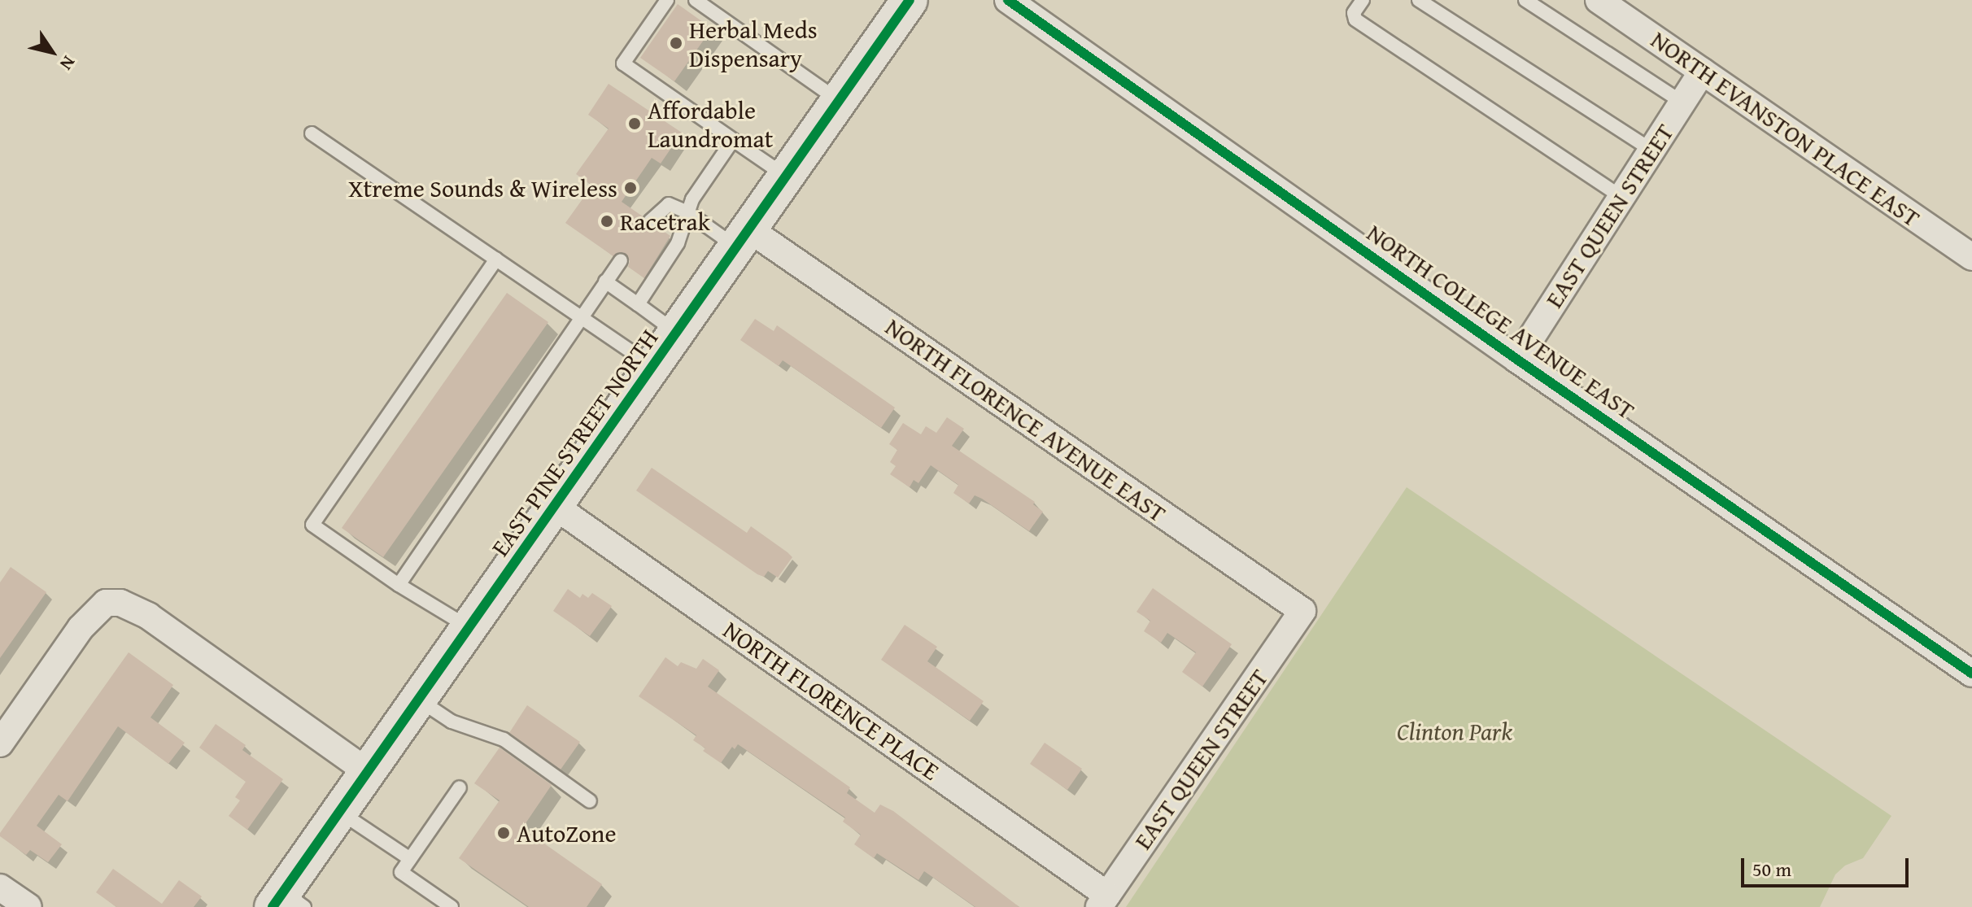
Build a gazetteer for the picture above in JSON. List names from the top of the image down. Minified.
{"streets":{"main road":["EAST PINE STREET NORTH"],"street":["NORTH EVANSTON PLACE EAST","EAST QUEEN STREET","NORTH COLLEGE AVENUE EAST","NORTH FLORENCE AVENUE EAST","NORTH FLORENCE PLACE"]},"crossings":[["NORTH EVANSTON PLACE EAST","EAST QUEEN STREET"],["EAST QUEEN STREET","NORTH COLLEGE AVENUE EAST"],["EAST QUEEN STREET","NORTH FLORENCE AVENUE EAST"],["EAST QUEEN STREET","NORTH FLORENCE PLACE"],["NORTH FLORENCE AVENUE EAST","EAST PINE STREET NORTH"],["EAST PINE STREET NORTH","NORTH FLORENCE PLACE"]],"parks":["Clinton Park"],"places":["Herbal Meds Dispensary","Affordable Laundromat","Xtreme Sounds & Wireless","Racetrak","AutoZone"],"scale_bar":"50 m","north":"bottom right"}
